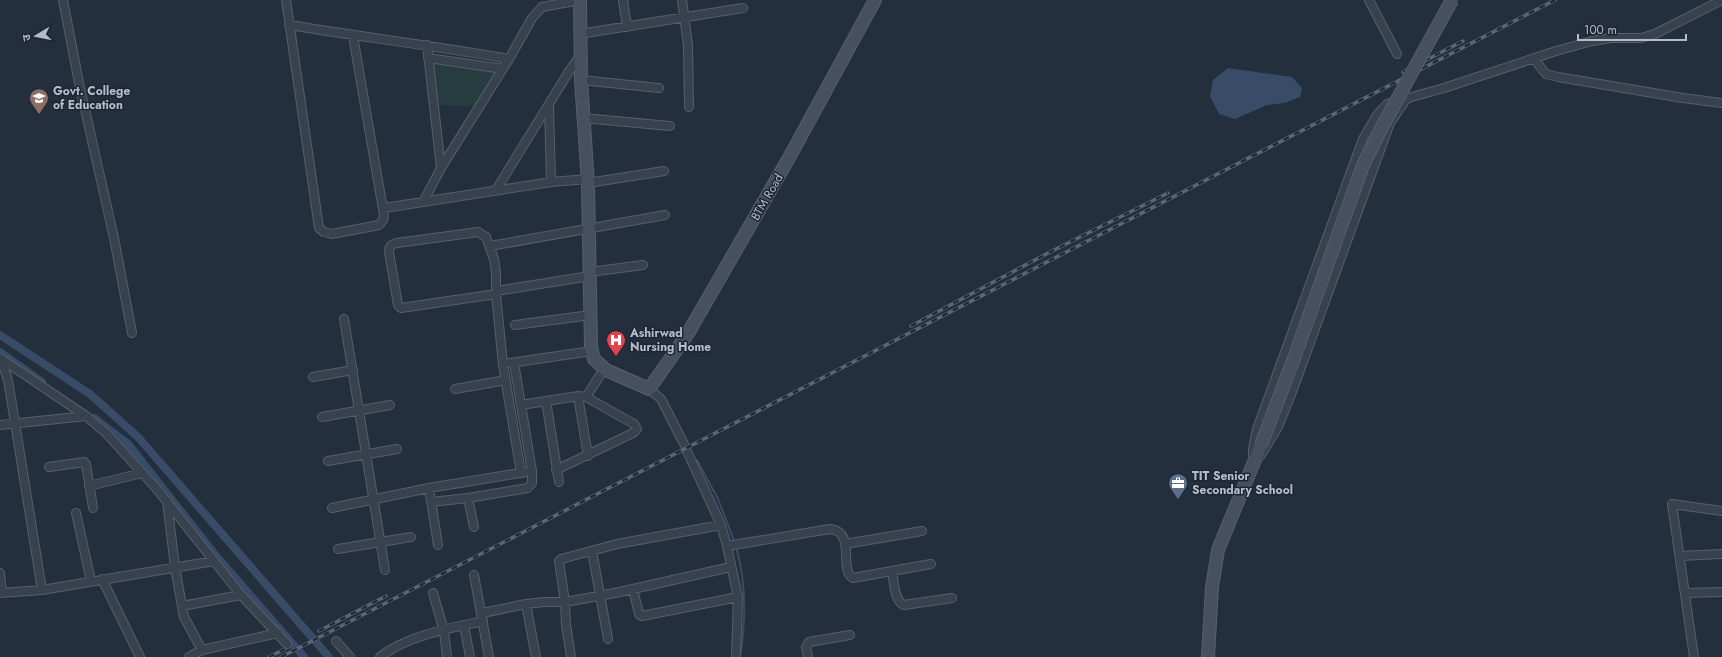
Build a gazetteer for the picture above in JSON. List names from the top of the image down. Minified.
{"streets":{"street":["BTM Road"]},"places":{"school or university":["Govt. College of Education"],"hospital":["Ashirwad Nursing Home"],"office":["TIT Senior Secondary School"]},"scale_bar":"100 m","north":"left"}
